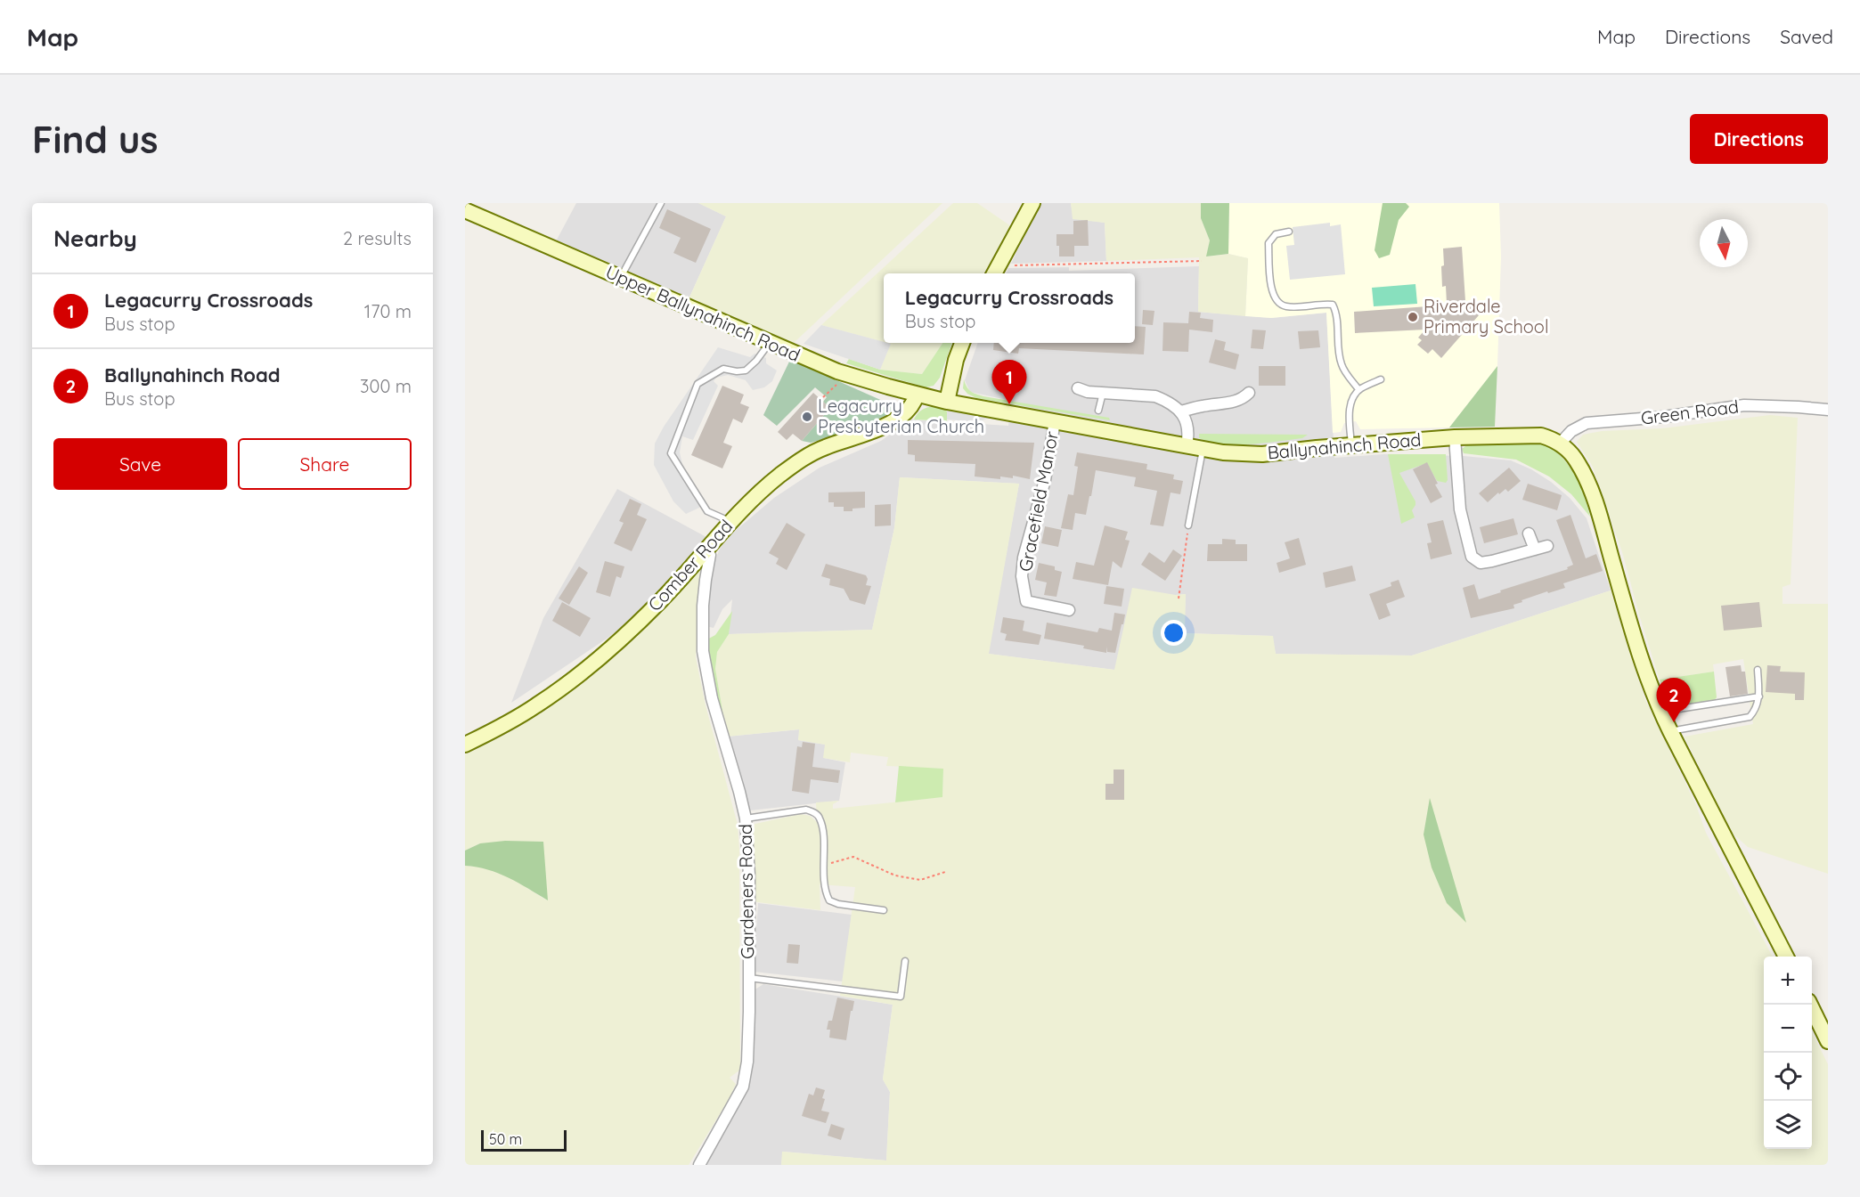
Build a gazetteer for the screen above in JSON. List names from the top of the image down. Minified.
{"streets":{"street":["Upper Ballynahinch Road","Green Road","Ballynahinch Road","Gracefield Manor","Comber Road","Gardeners Road"]},"crossings":[["Upper Ballynahinch Road","Ballynahinch Road"],["Upper Ballynahinch Road","Comber Road"],["Green Road","Ballynahinch Road"],["Ballynahinch Road","Gracefield Manor"],["Comber Road","Gardeners Road"]],"places":["Riverdale Primary School","Legacurry Presbyterian Church"],"scale_bar":"50 m","north":"bottom","page":{"header":"Map","nav":["Map","Directions","Saved"],"buttons":["Directions",["Save","Share"]],"title":"Find us","heading":["Nearby","2 results"],"list":[{"mark":"1","name":"Legacurry Crossroads","note":"Bus stop","value":"170 m"},{"mark":"2","name":"Ballynahinch Road","note":"Bus stop","value":"300 m"}],"popup":["Legacurry Crossroads","Bus stop"],"pins":["1","2"],"map_buttons":["+","−"],"scale":"50 m"}}
